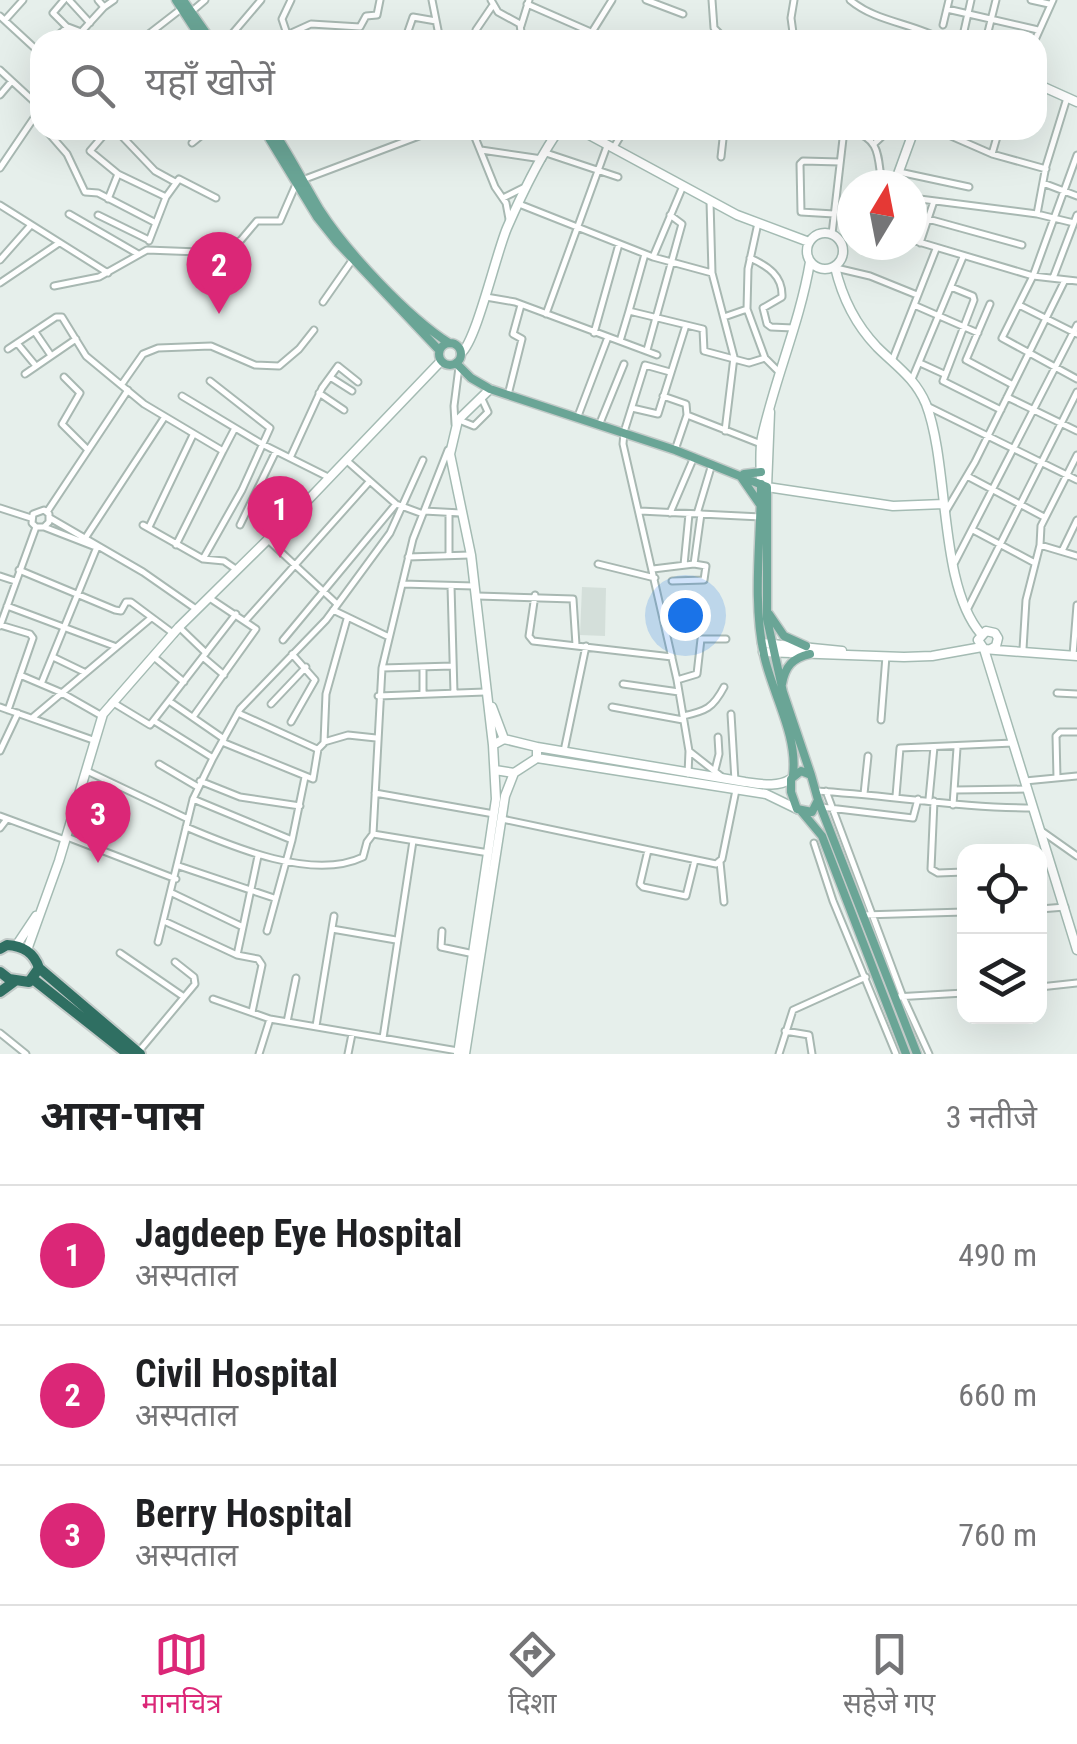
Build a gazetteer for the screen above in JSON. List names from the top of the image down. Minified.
{"north":"top","page":{"search":"यहाँ खोजें","pins":["2","1","3"],"heading":["आस-पास","3 नतीजे"],"list":[{"mark":"1","name":"Jagdeep Eye Hospital","note":"अस्पताल","value":"490 m"},{"mark":"2","name":"Civil Hospital","note":"अस्पताल","value":"660 m"},{"mark":"3","name":"Berry Hospital","note":"अस्पताल","value":"760 m"}],"nav":["मानचित्र","दिशा","सहेजे गए"]}}
